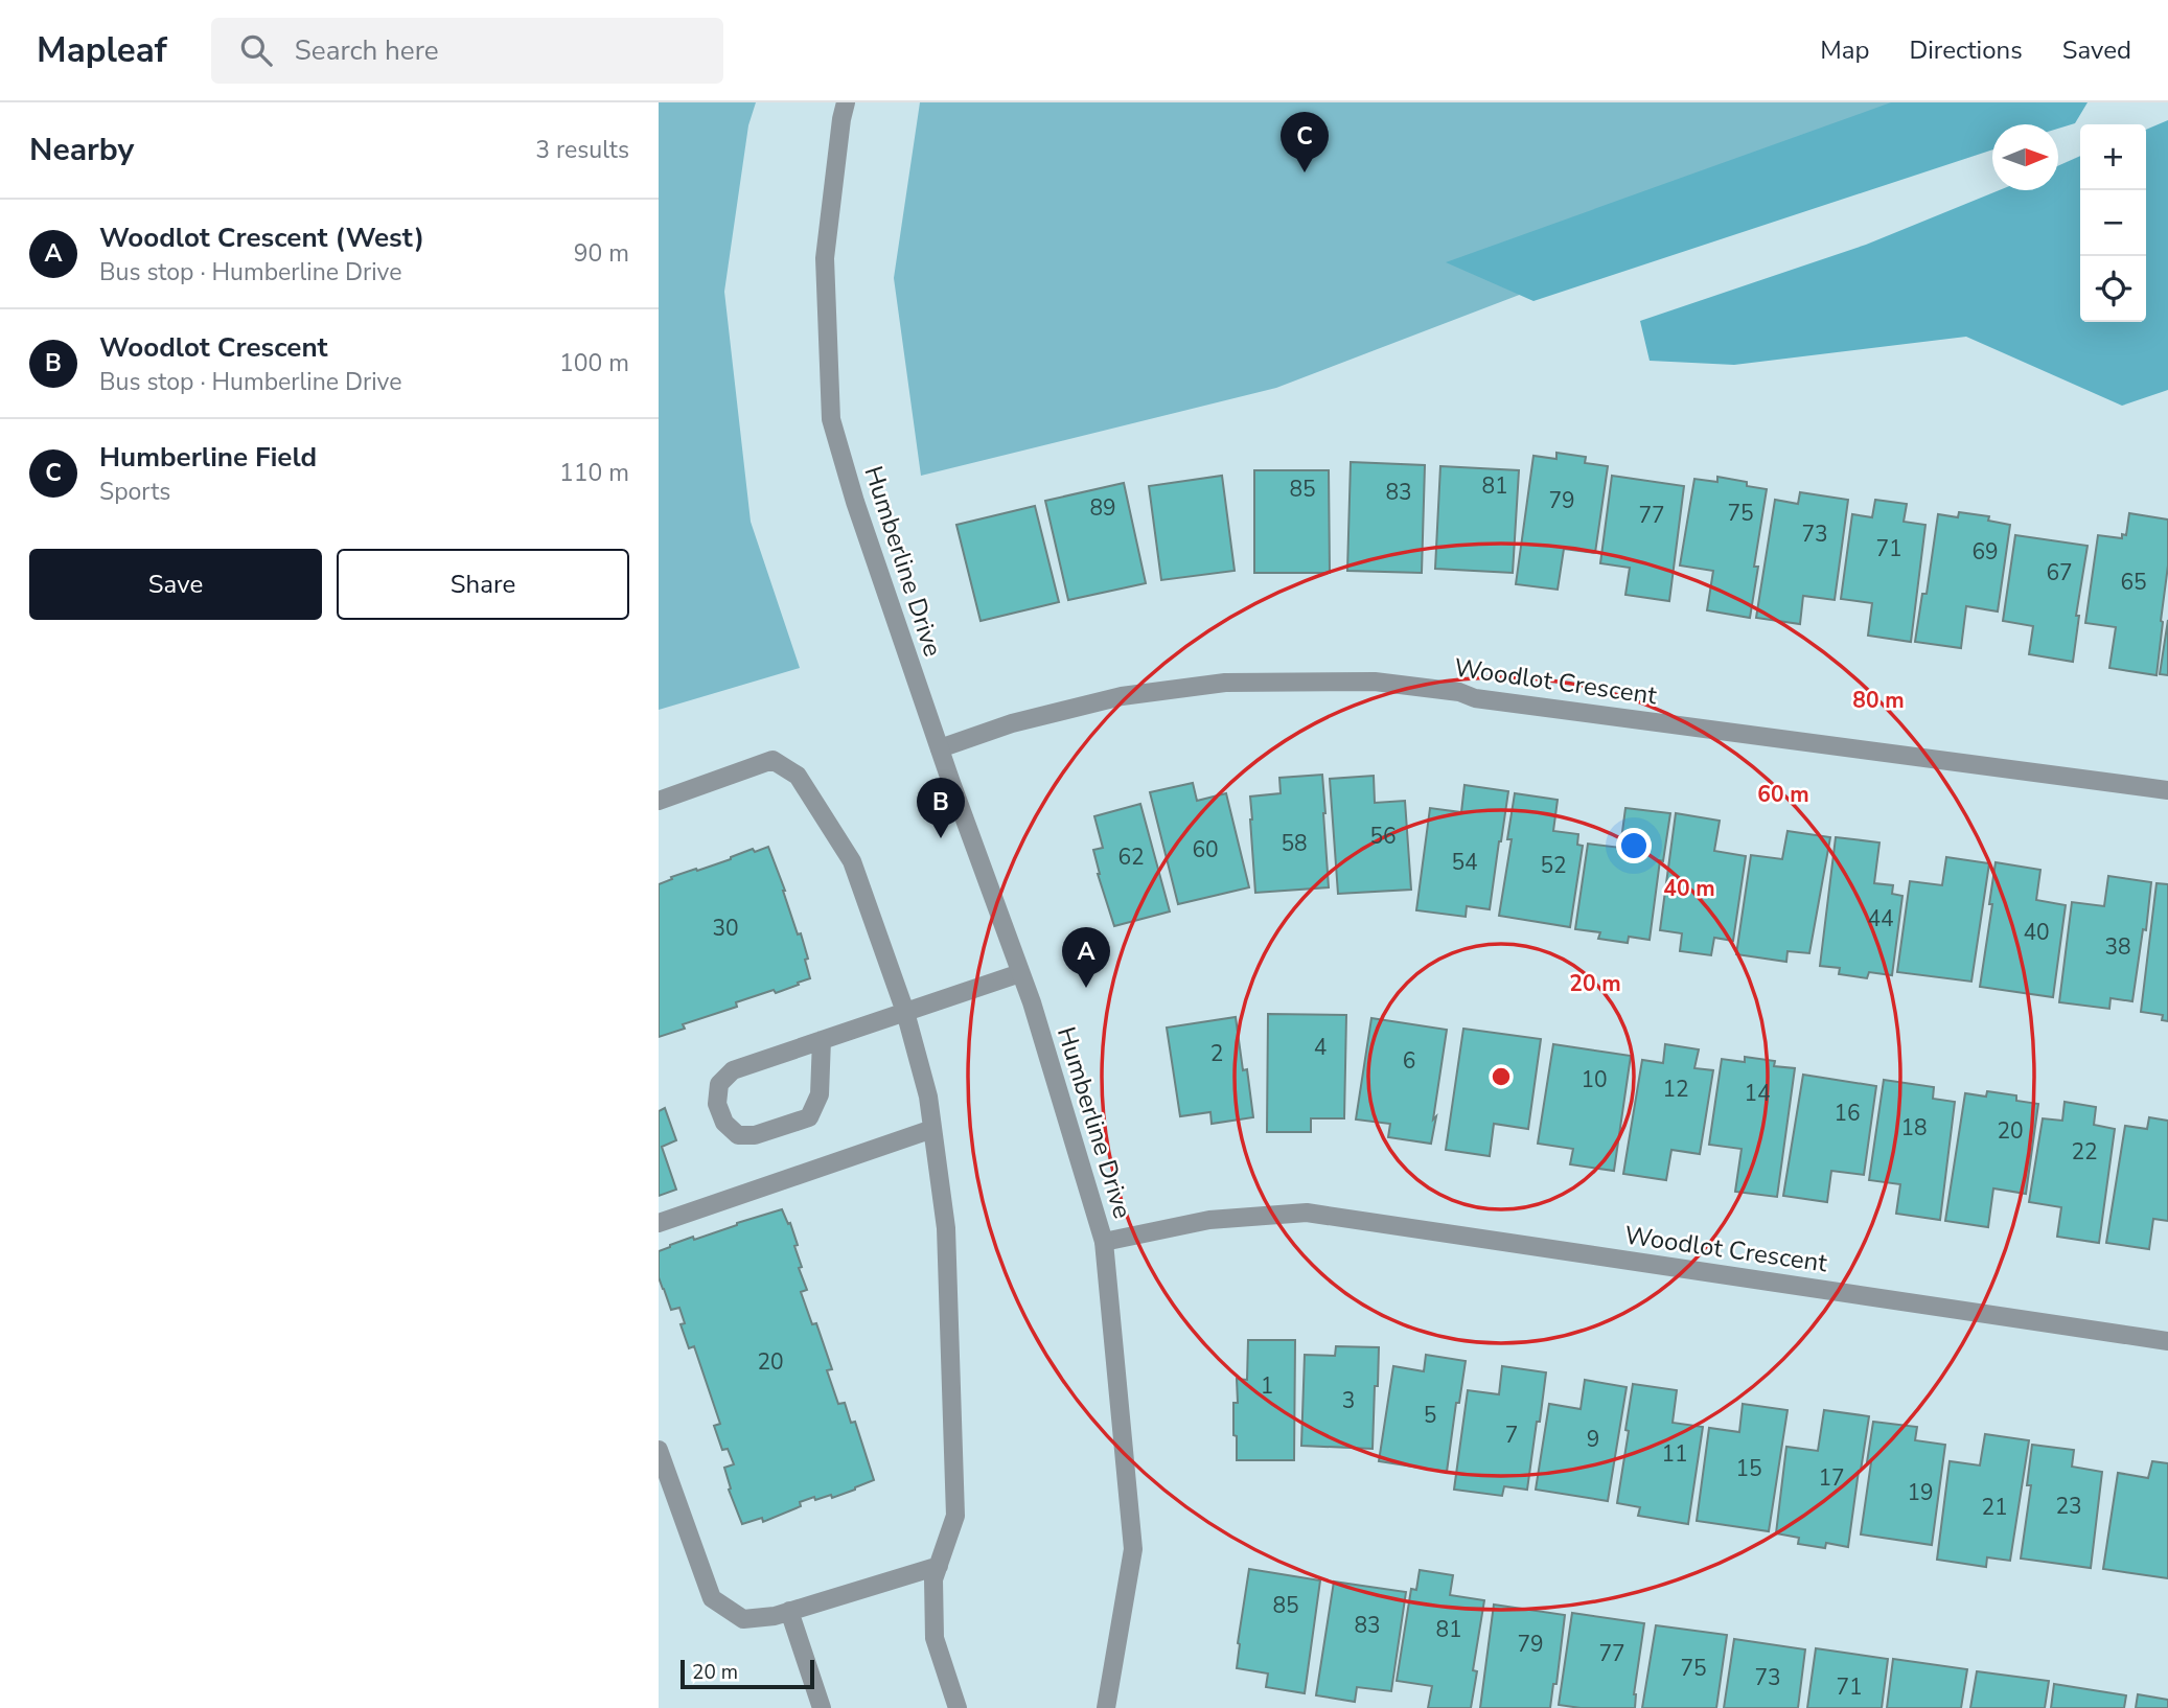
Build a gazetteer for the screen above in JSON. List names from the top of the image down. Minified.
{"streets":{"street":["Humberline Drive","Woodlot Crescent"]},"crossings":[["Humberline Drive","Woodlot Crescent"]],"house_numbers":["81","85","83","79","89","75","77","73","71","69","67","65","56","58","60","62","54","52","44","30","40","38","4","2","6","10","12","14","16","18","20","22","20","1","3","5","7","9","11","15","17","19","23","21","85","83","81","79","77","75","73","71"],"scale_bar":"20 m","north":"right","page":{"header":"Mapleaf","search":"Search here","nav":["Map","Directions","Saved"],"heading":["Nearby","3 results"],"pins":["C","B","A"],"map_buttons":["+","−"],"list":[{"mark":"A","name":"Woodlot Crescent (West)","note":"Bus stop · Humberline Drive","value":"90 m"},{"mark":"B","name":"Woodlot Crescent","note":"Bus stop · Humberline Drive","value":"100 m"},{"mark":"C","name":"Humberline Field","note":"Sports","value":"110 m"}],"buttons":["Save","Share"],"scale":"20 m"},"rings":["80 m","60 m","40 m","20 m"]}
